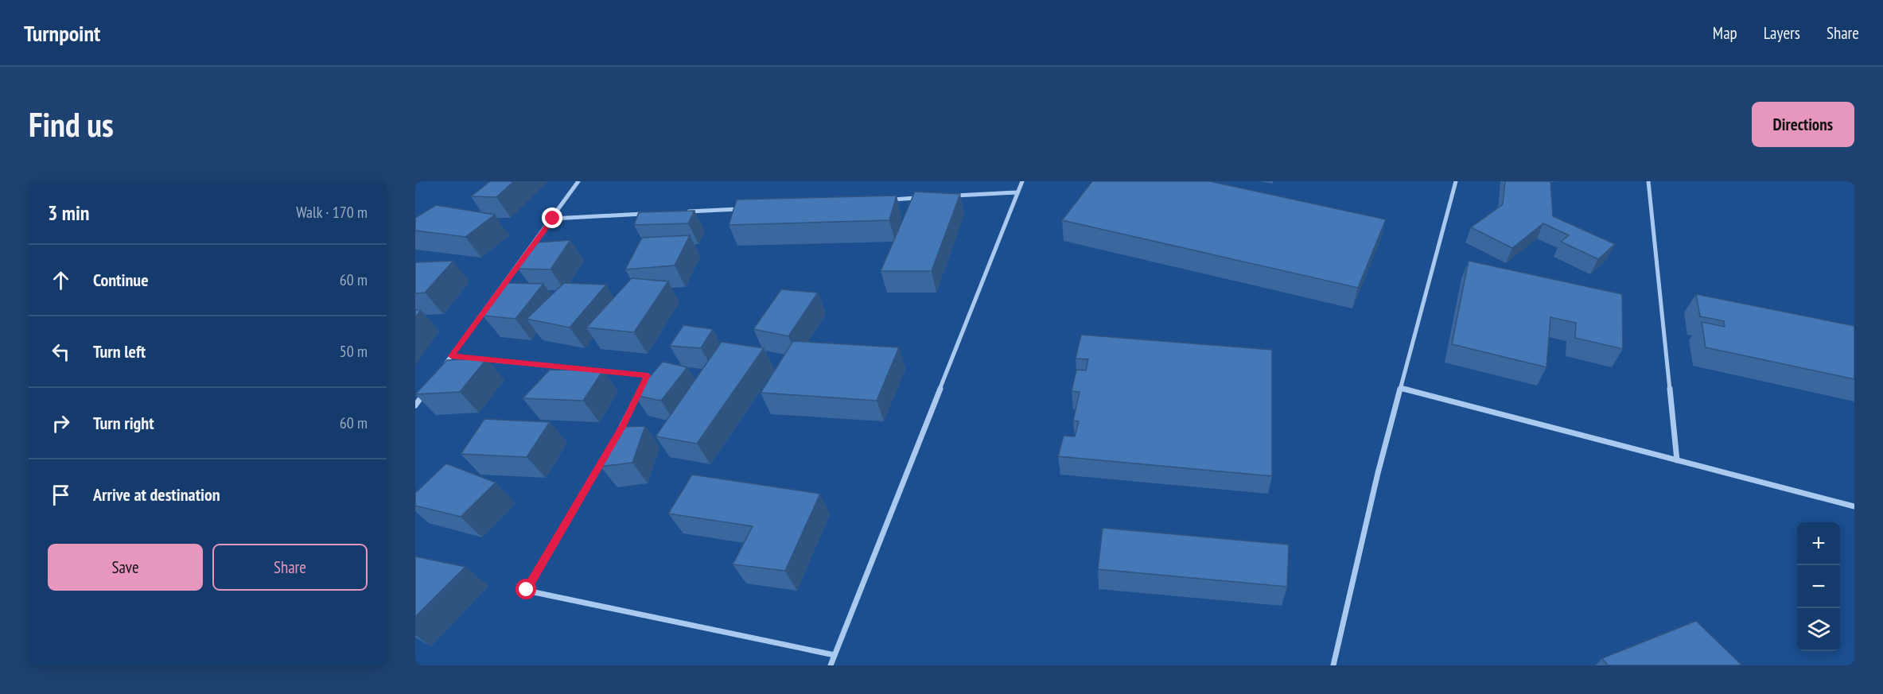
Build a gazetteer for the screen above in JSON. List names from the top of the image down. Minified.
{"page":{"header":"Turnpoint","nav":["Map","Layers","Share"],"buttons":["Directions",["Save","Share"]],"title":"Find us","heading":["3 min","Walk · 170 m"],"list":[["Continue","60 m"],["Turn left","50 m"],["Turn right","60 m"],"Arrive at destination"],"map_buttons":["+","−"]}}
